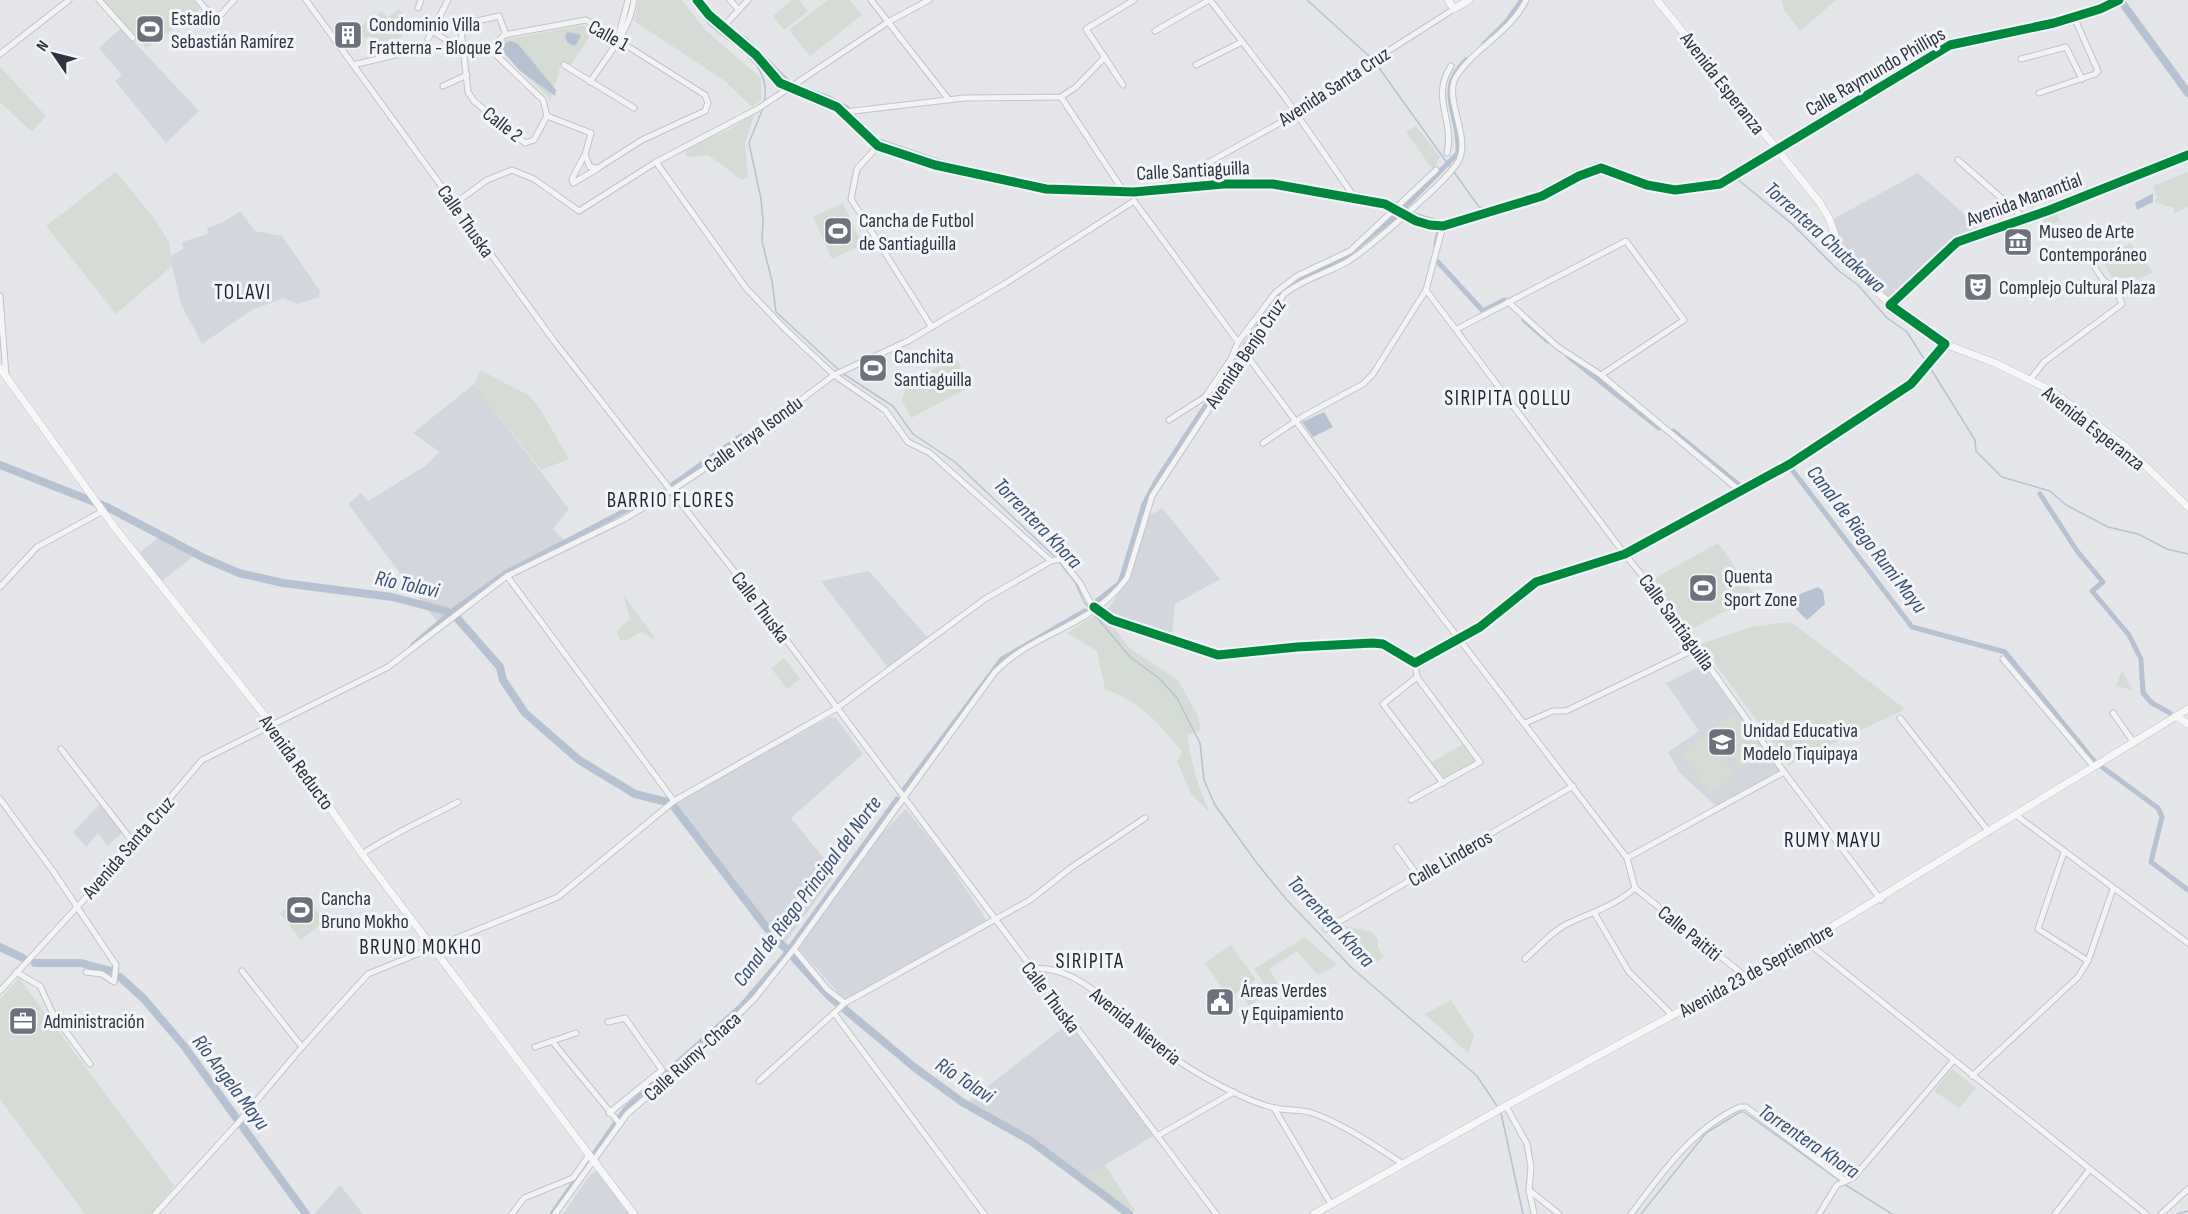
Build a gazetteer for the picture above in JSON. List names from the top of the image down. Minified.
{"streets":{"main road":["Avenida Esperanza","Avenida Santa Cruz","Avenida Manantial","Avenida Reducto","Avenida 23 de Septiembre"],"street":["Calle 1","Calle Raymundo Phillips","Calle 2","Calle Santiaguilla","Calle Thuska","Avenida Benjo Cruz","Calle Iraya Isondu","Calle Linderos","Calle Paititi","Avenida Nieveria","Calle Rumy-Chaca"]},"crossings":[["Calle 1","Calle 2"],["Calle Raymundo Phillips","Avenida Esperanza"],["Calle Raymundo Phillips","Calle Santiaguilla"],["Avenida Esperanza","Avenida Manantial"],["Avenida Santa Cruz","Calle Santiaguilla"],["Avenida Santa Cruz","Calle Iraya Isondu"],["Avenida Santa Cruz","Avenida Reducto"],["Calle Santiaguilla","Avenida Benjo Cruz"],["Calle Santiaguilla","Avenida 23 de Septiembre"],["Calle Thuska","Calle Iraya Isondu"],["Calle Thuska","Avenida Nieveria"],["Calle Thuska","Calle Rumy-Chaca"],["Avenida Benjo Cruz","Calle Rumy-Chaca"],["Calle Iraya Isondu","Avenida Reducto"],["Avenida Reducto","Calle Rumy-Chaca"],["Calle Paititi","Avenida 23 de Septiembre"],["Avenida 23 de Septiembre","Avenida Nieveria"]],"districts":["TOLAVI","SIRIPITA QOLLU","BARRIO FLORES","RUMY MAYU","BRUNO MOKHO","SIRIPITA"],"water":["Torrentera Chutakawa","Torrentera Khora","Canal de Riego Rumi Mayu","Río Tolavi","Canal de Riego Principal del Norte","Río Angela Mayu"],"places":{"sports":["Estadio Sebastián Ramírez","Cancha de Futbol de Santiaguilla","Canchita Santiaguilla","Quenta Sport Zone","Cancha Bruno Mokho"],"building":["Condominio Villa Fratterna - Bloque 2"],"museum":["Museo de Arte Contemporáneo"],"theatre":["Complejo Cultural Plaza"],"school or university":["Unidad Educativa Modelo Tiquipaya"],"public building":["Áreas Verdes y Equipamiento"],"office":["Administración"]},"north":"top left"}
